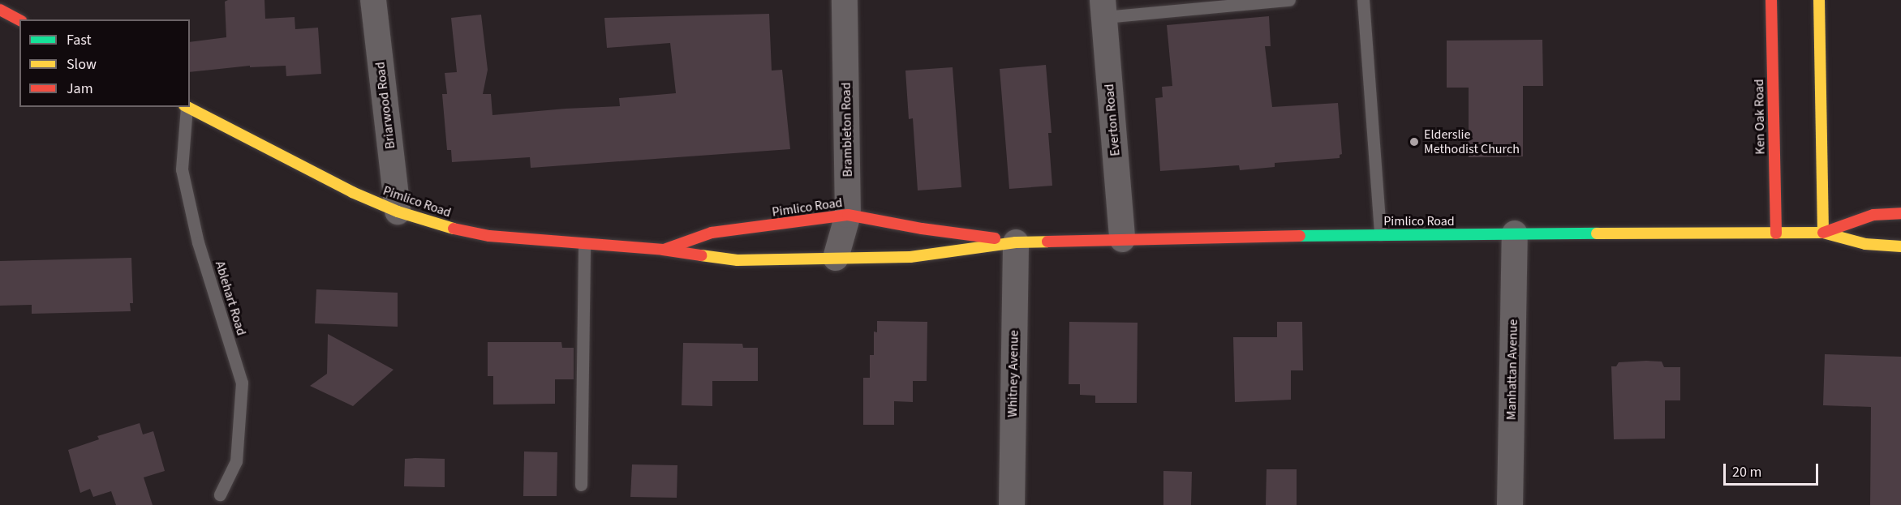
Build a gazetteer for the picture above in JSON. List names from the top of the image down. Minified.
{"streets":{"street":["Briarwood Road","Ken Oak Road","Everton Road","Brambleton Road","Pimlico Road","Manhattan Avenue","Whitney Avenue"],"lane":["Ablehart Road"]},"crossings":[["Briarwood Road","Pimlico Road"],["Ken Oak Road","Pimlico Road"],["Everton Road","Pimlico Road"],["Brambleton Road","Pimlico Road"],["Pimlico Road","Manhattan Avenue"],["Pimlico Road","Whitney Avenue"]],"places":["Elderslie Methodist Church"],"legend":["Fast","Slow","Jam"],"scale_bar":"20 m"}
